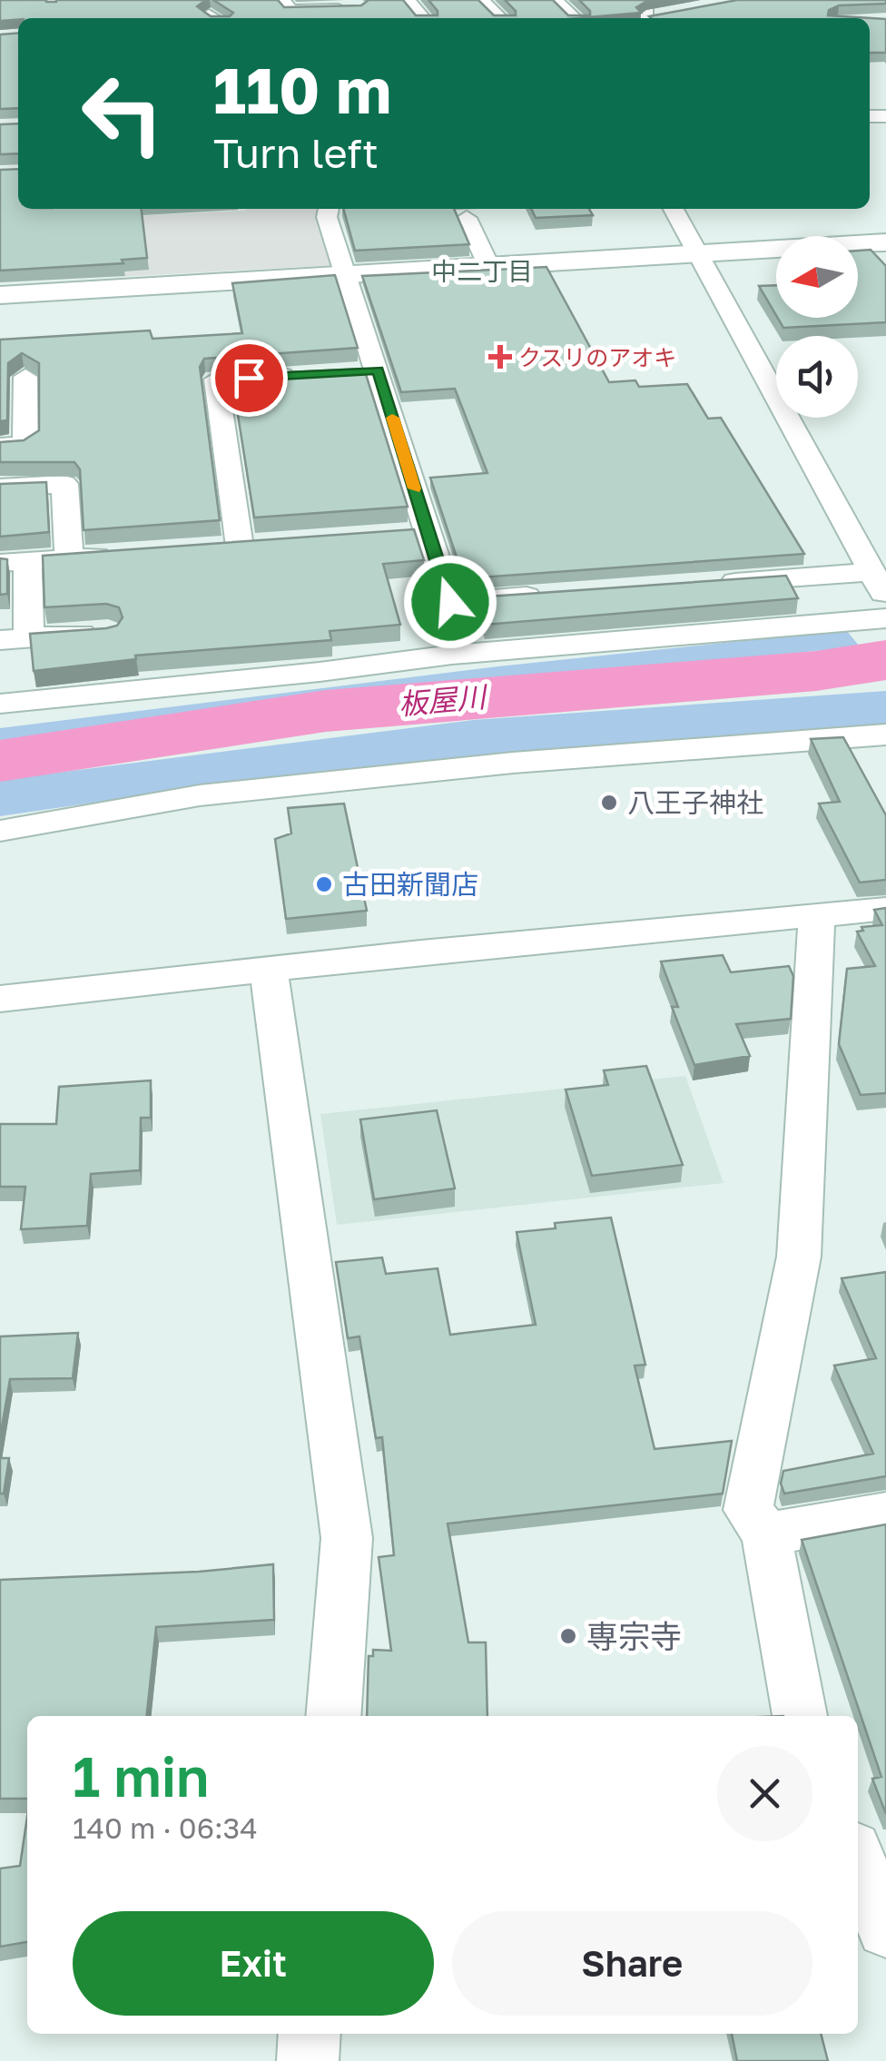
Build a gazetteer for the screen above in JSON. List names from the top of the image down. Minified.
{"districts":["中二丁目"],"water":["板屋川"],"places":{"health":["クスリのアオキ"],"other":["八王子神社","古田新聞店","専宗寺"]},"north":"left","page":{"turn":["110 m","Turn left"],"heading":["1 min","140 m · 06:34"],"buttons":["Exit","Share"]}}
